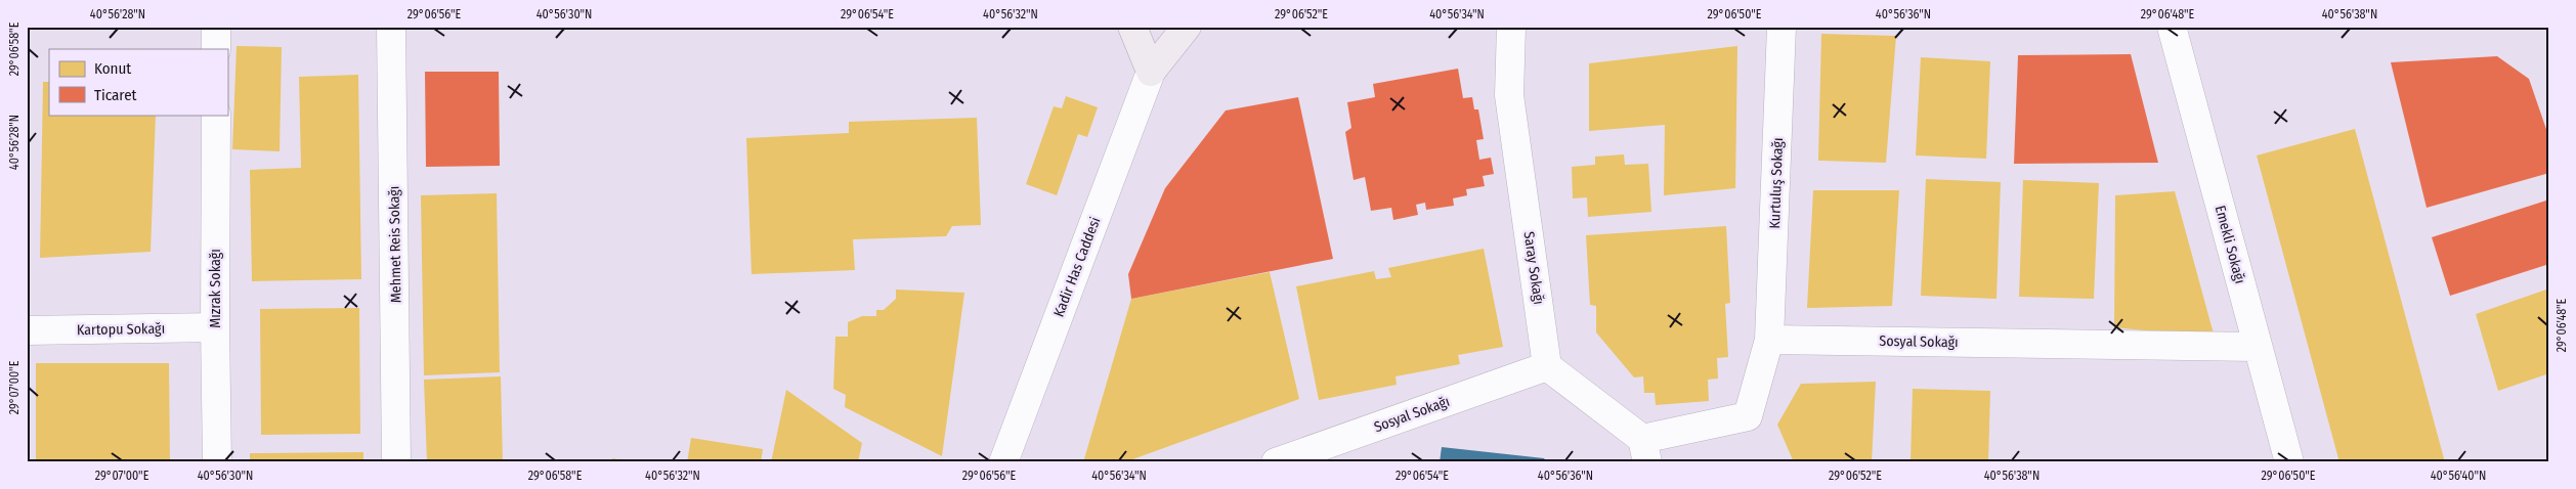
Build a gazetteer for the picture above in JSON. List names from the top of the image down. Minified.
{"streets":{"street":["Kurtuluş Sokağı","Mehmet Reis Sokağı","Emekli Sokağı","Kadir Has Caddesi","Saray Sokağı","Mızrak Sokağı","Kartopu Sokağı","Sosyal Sokağı"]},"crossings":[["Kurtuluş Sokağı","Sosyal Sokağı"],["Emekli Sokağı","Sosyal Sokağı"],["Saray Sokağı","Sosyal Sokağı"],["Mızrak Sokağı","Kartopu Sokağı"]],"legend":["Konut","Ticaret"],"coordinates":["40°56'28\"N","29°06'56\"E","40°56'30\"N","29°06'54\"E","40°56'32\"N","29°06'52\"E","40°56'34\"N","29°06'50\"E","40°56'36\"N","29°06'48\"E","40°56'38\"N","29°06'58\"E","29°07'00\"E","40°56'40\"N"]}
